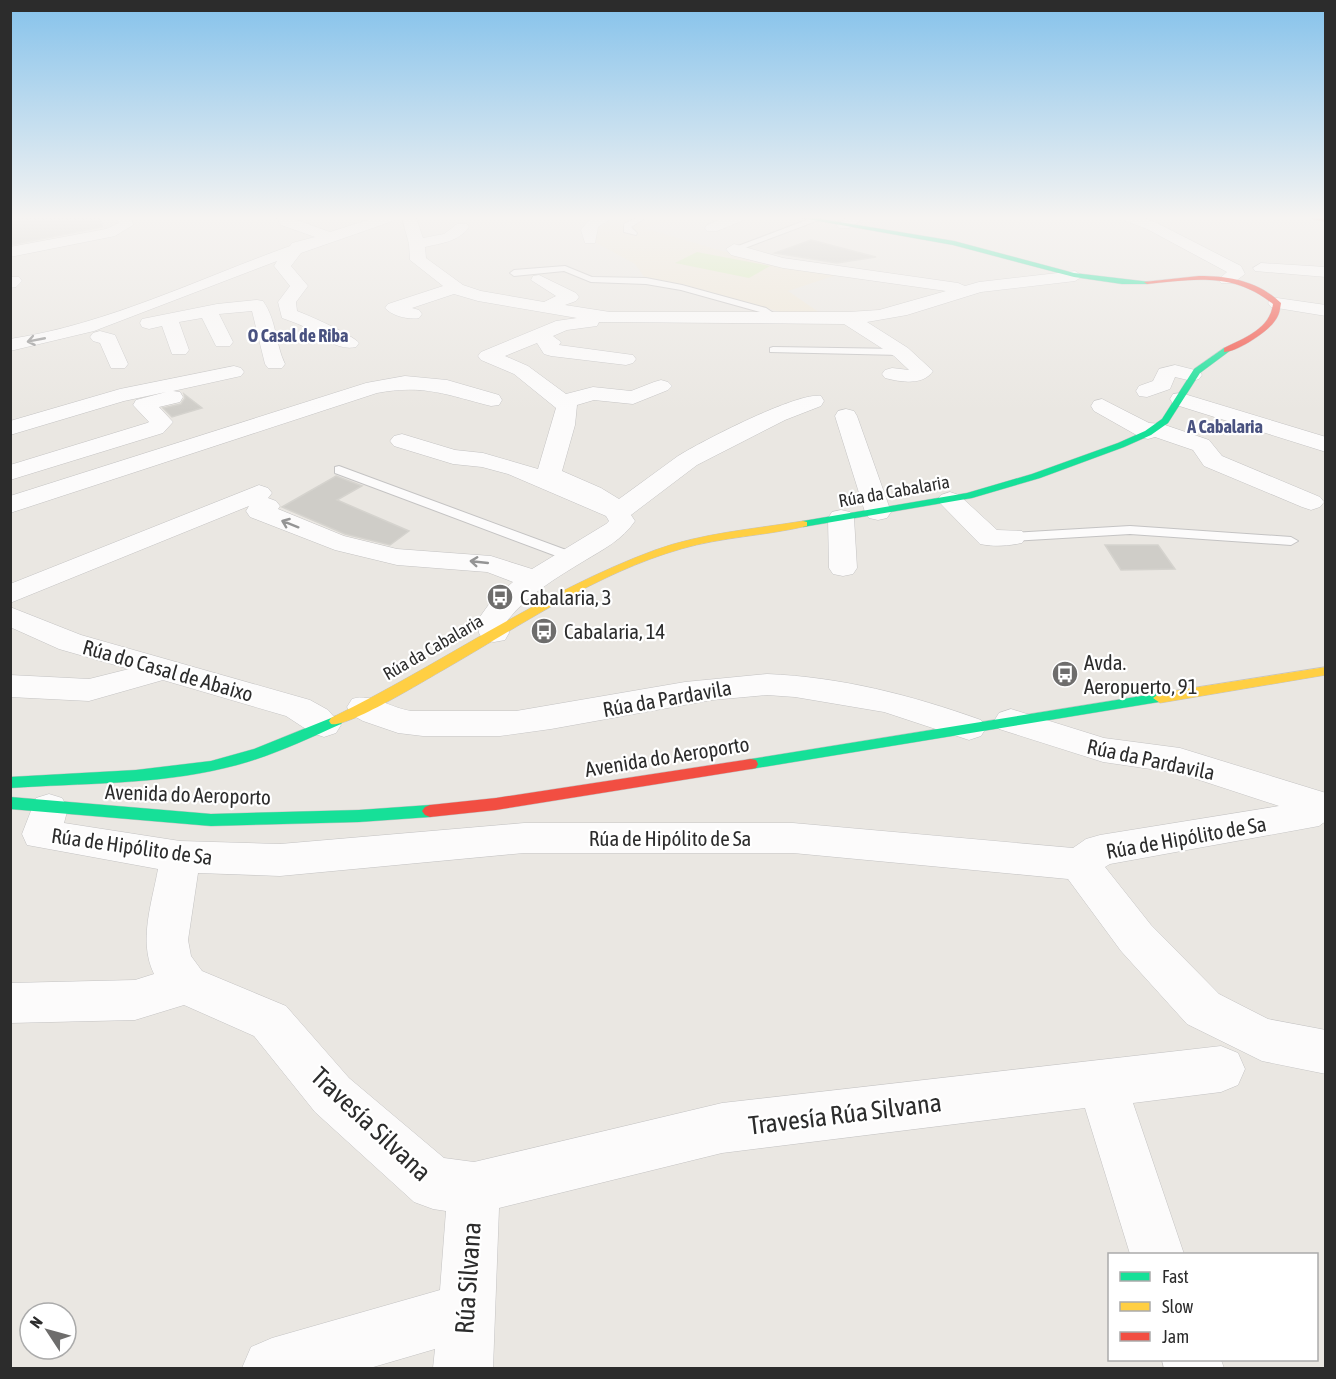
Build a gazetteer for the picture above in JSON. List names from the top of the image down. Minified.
{"streets":{"street":["Rúa da Cabalaria","Rúa do Casal de Abaixo","Rúa da Pardavila","Avenida do Aeroporto","Rúa de Hipólito de Sa","Travesía Rúa Silvana","Travesía Silvana","Rúa Silvana"]},"crossings":[["Rúa da Cabalaria","Rúa do Casal de Abaixo"],["Rúa da Cabalaria","Rúa da Pardavila"],["Rúa da Pardavila","Avenida do Aeroporto"],["Rúa da Pardavila","Rúa de Hipólito de Sa"],["Avenida do Aeroporto","Rúa de Hipólito de Sa"],["Travesía Rúa Silvana","Travesía Silvana"],["Travesía Rúa Silvana","Rúa Silvana"],["Travesía Silvana","Rúa Silvana"]],"districts":["O Casal de Riba","A Cabalaria"],"places":{"bus stop":["Cabalaria, 3","Cabalaria, 14","Avda. Aeropuerto, 91"]},"legend":["Fast","Slow","Jam"],"north":"top left"}
